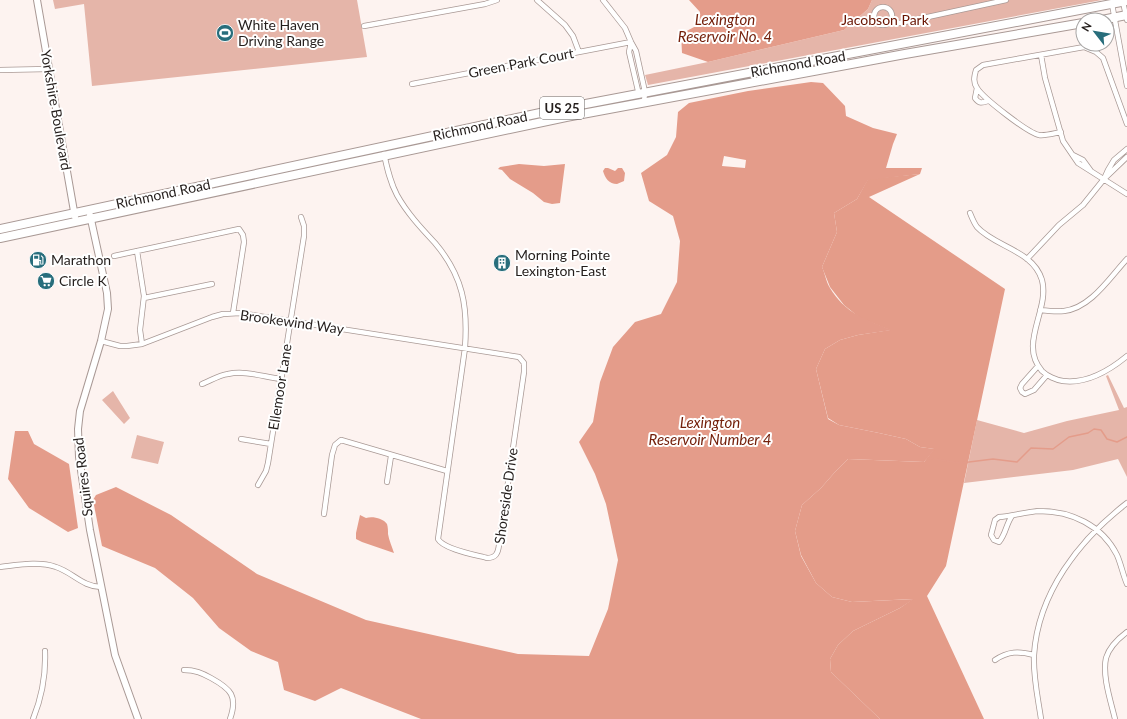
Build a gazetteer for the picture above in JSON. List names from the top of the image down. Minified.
{"streets":{"highway":["Richmond Road","US 25"],"street":["Green Park Court","Yorkshire Boulevard","Brookewind Way","Ellemoor Lane","Squires Road","Shoreside Drive"]},"crossings":[["Richmond Road","Yorkshire Boulevard"],["Richmond Road","Squires Road"],["Richmond Road","Shoreside Drive"],["Brookewind Way","Ellemoor Lane"],["Brookewind Way","Squires Road"],["Brookewind Way","Shoreside Drive"]],"water":["Lexington Reservoir No. 4","Lexington Reservoir Number 4"],"parks":["Jacobson Park"],"places":{"sports":["White Haven Driving Range"],"fuel station":["Marathon"],"building":["Morning Pointe Lexington-East"],"supermarket":["Circle K"]},"north":"top left"}
